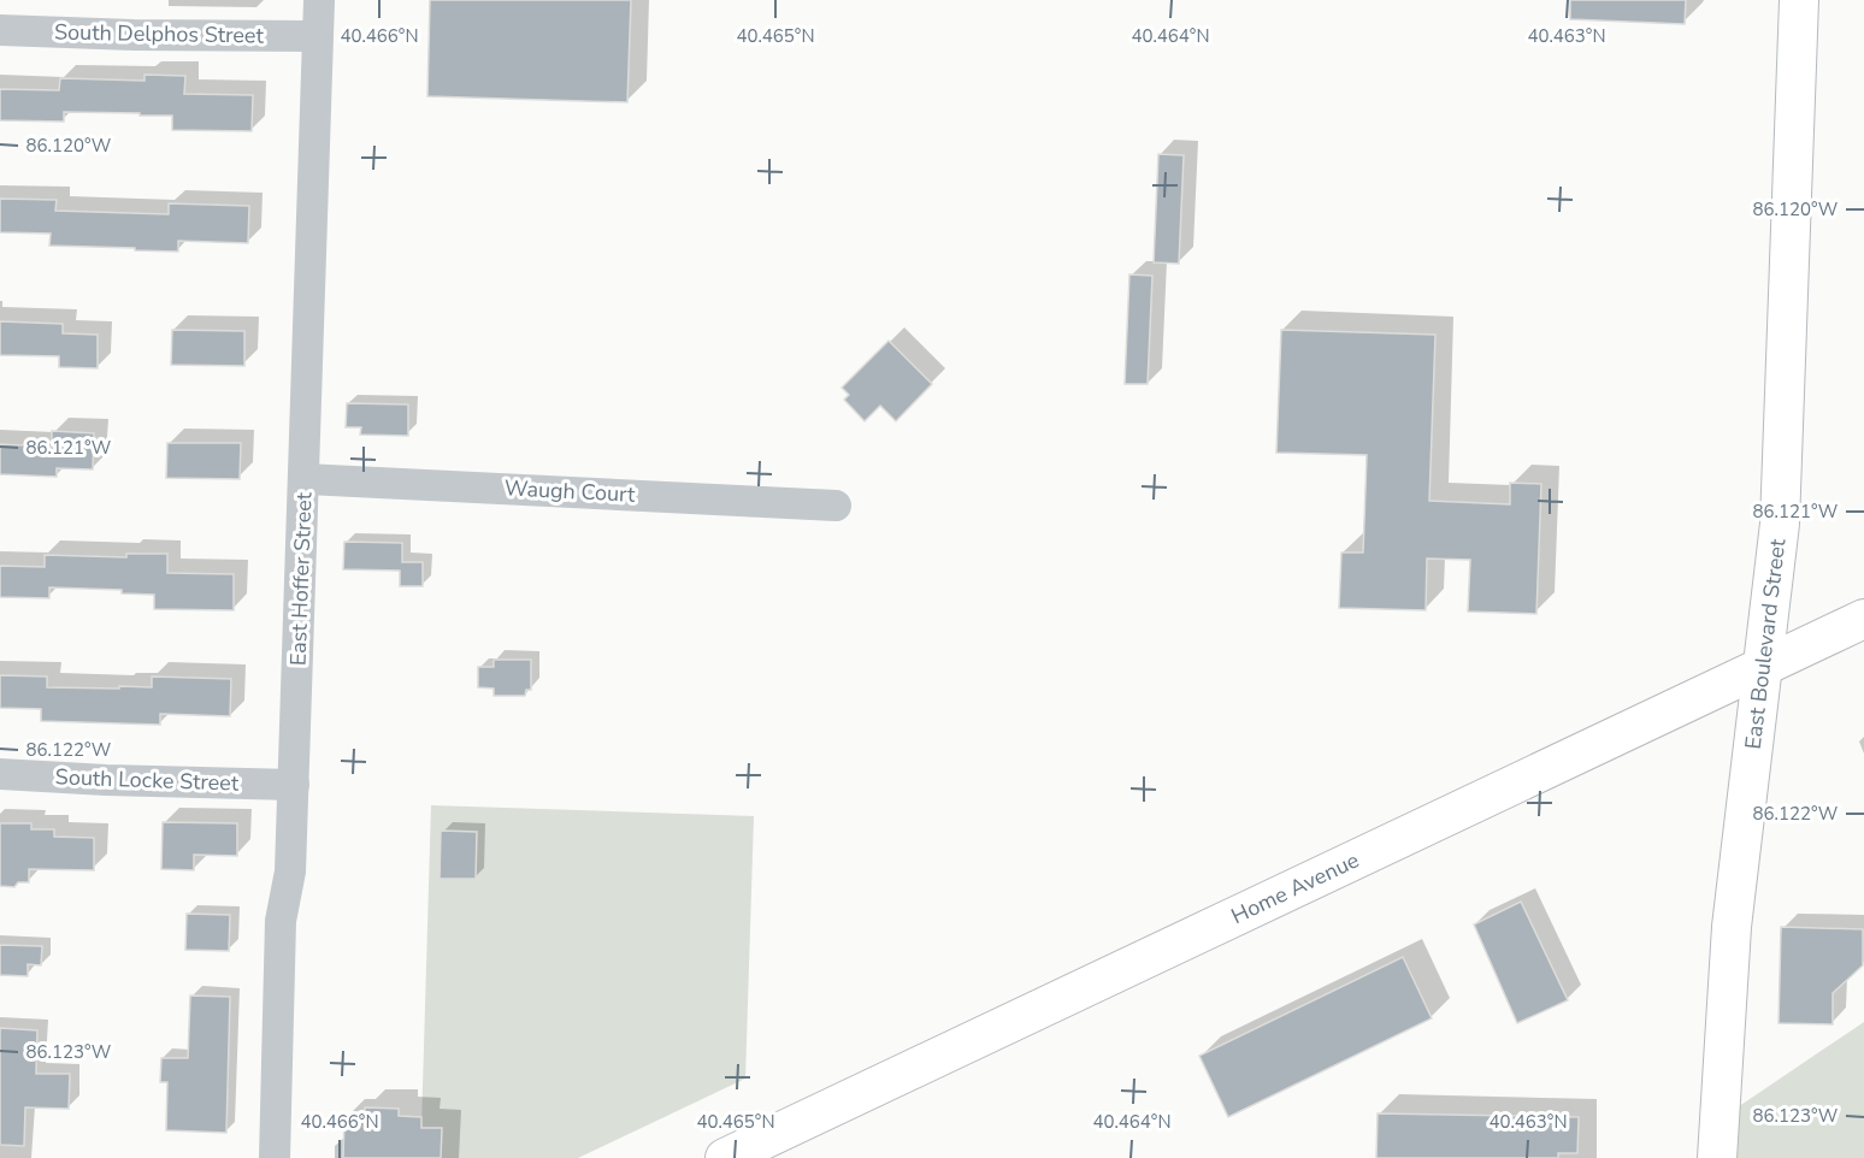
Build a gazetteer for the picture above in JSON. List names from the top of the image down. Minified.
{"streets":{"main road":["East Boulevard Street","Home Avenue"],"street":["South Delphos Street","Waugh Court","East Hoffer Street","South Locke Street"]},"crossings":[["South Delphos Street","East Hoffer Street"],["Waugh Court","East Hoffer Street"],["East Hoffer Street","South Locke Street"],["East Boulevard Street","Home Avenue"]],"coordinates":["40.466°N","40.465°N","40.464°N","40.463°N","86.120°W","86.121°W","86.122°W","86.123°W"]}
